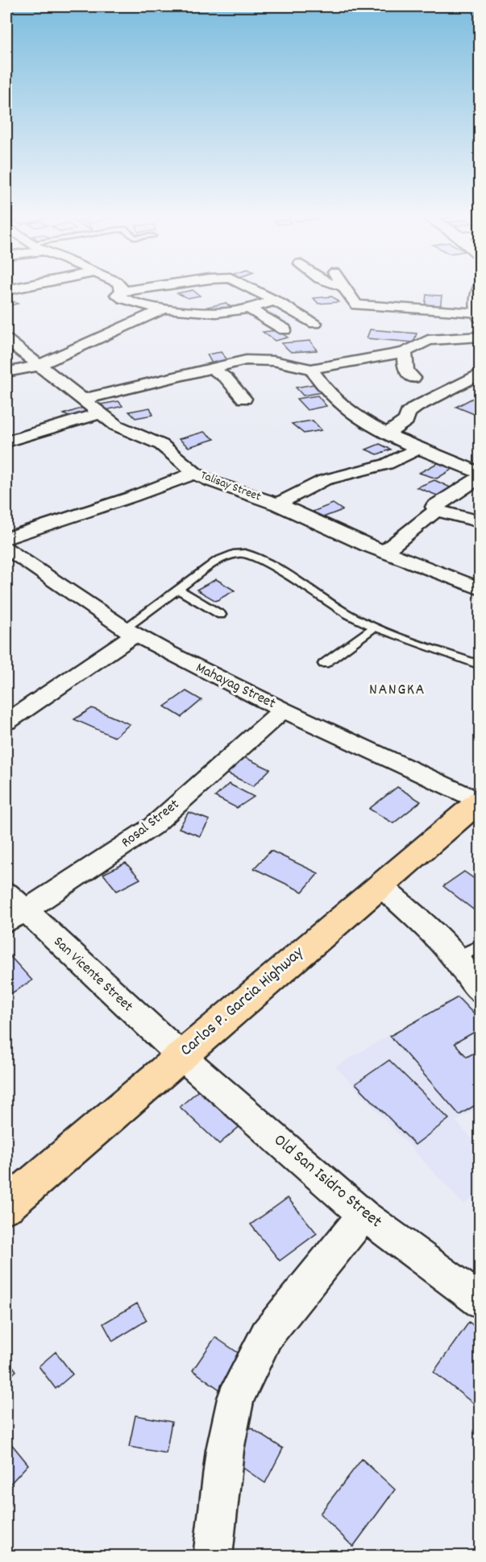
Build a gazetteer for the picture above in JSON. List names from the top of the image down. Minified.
{"streets":{"highway":["Carlos P. Garcia Highway"],"street":["Talisay Street","Mahayag Street","Rosal Street","San Vicente Street","Old San Isidro Street"]},"crossings":[["Mahayag Street","Rosal Street"],["Mahayag Street","Carlos P. Garcia Highway"],["Rosal Street","San Vicente Street"],["San Vicente Street","Carlos P. Garcia Highway"],["San Vicente Street","Old San Isidro Street"],["Carlos P. Garcia Highway","Old San Isidro Street"]],"districts":["NANGKA"]}
